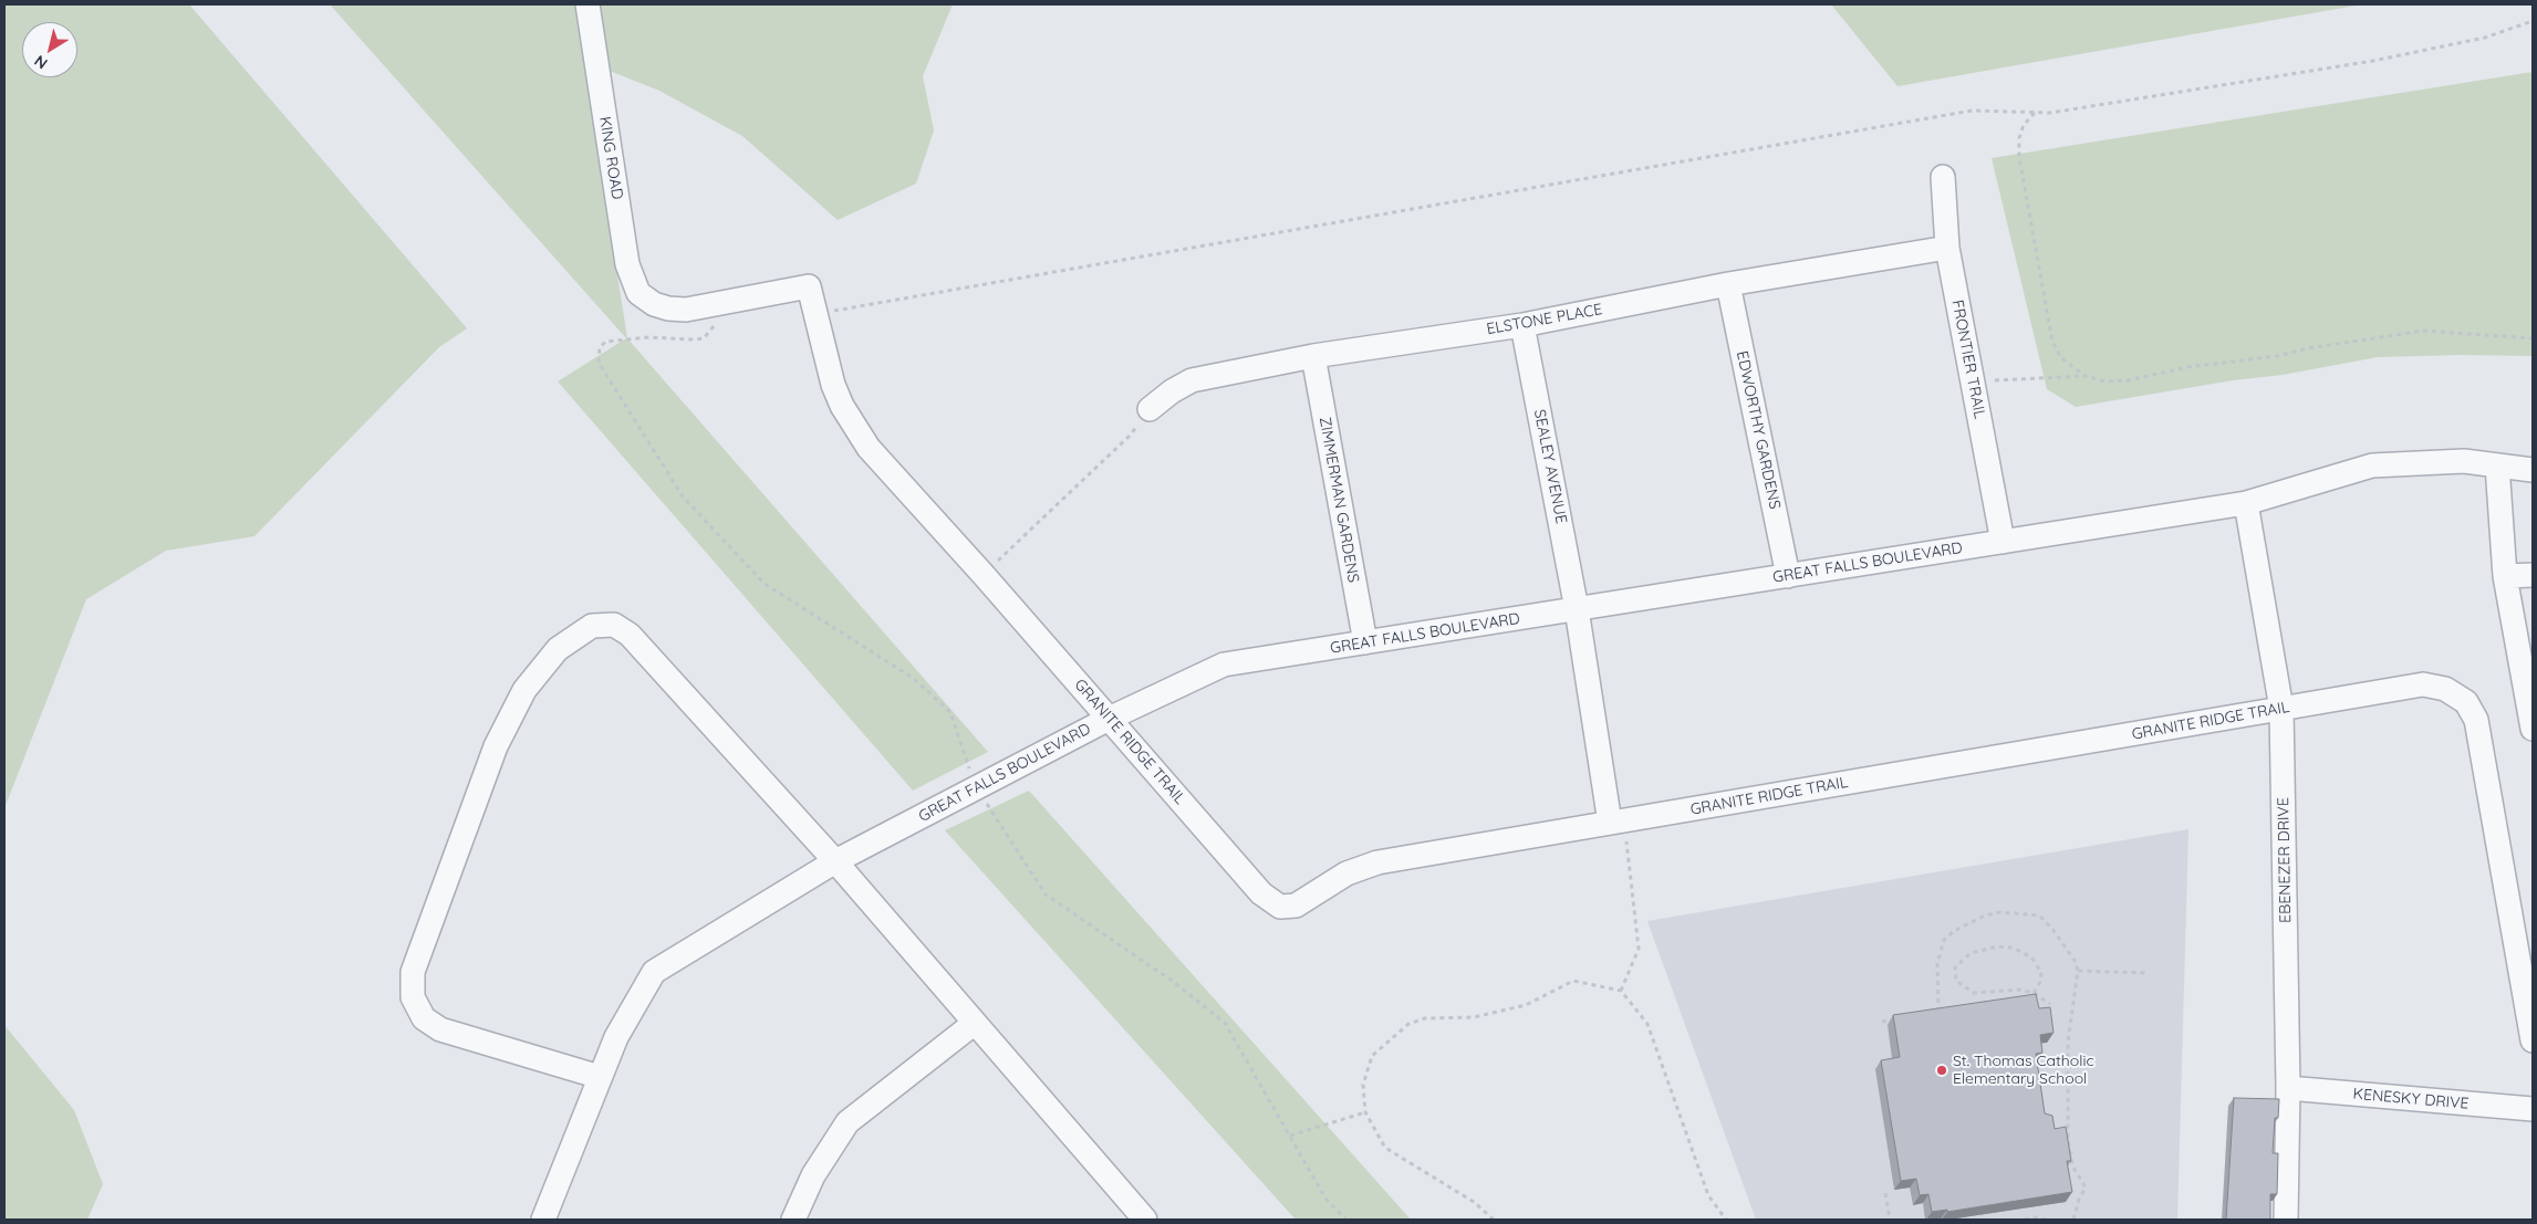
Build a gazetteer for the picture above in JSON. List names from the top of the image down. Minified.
{"streets":{"street":["KING ROAD","ELSTONE PLACE","FRONTIER TRAIL","EDWORTHY GARDENS","SEALEY AVENUE","ZIMMERMAN GARDENS","GREAT FALLS BOULEVARD","GRANITE RIDGE TRAIL","EBENEZER DRIVE","KENESKY DRIVE"]},"crossings":[["KING ROAD","GRANITE RIDGE TRAIL"],["ELSTONE PLACE","FRONTIER TRAIL"],["ELSTONE PLACE","EDWORTHY GARDENS"],["ELSTONE PLACE","SEALEY AVENUE"],["ELSTONE PLACE","ZIMMERMAN GARDENS"],["FRONTIER TRAIL","GREAT FALLS BOULEVARD"],["EDWORTHY GARDENS","GREAT FALLS BOULEVARD"],["SEALEY AVENUE","GREAT FALLS BOULEVARD"],["ZIMMERMAN GARDENS","GREAT FALLS BOULEVARD"],["GREAT FALLS BOULEVARD","GRANITE RIDGE TRAIL"],["GREAT FALLS BOULEVARD","EBENEZER DRIVE"],["GRANITE RIDGE TRAIL","EBENEZER DRIVE"],["EBENEZER DRIVE","KENESKY DRIVE"]],"places":["St. Thomas Catholic Elementary School"],"north":"bottom left"}
